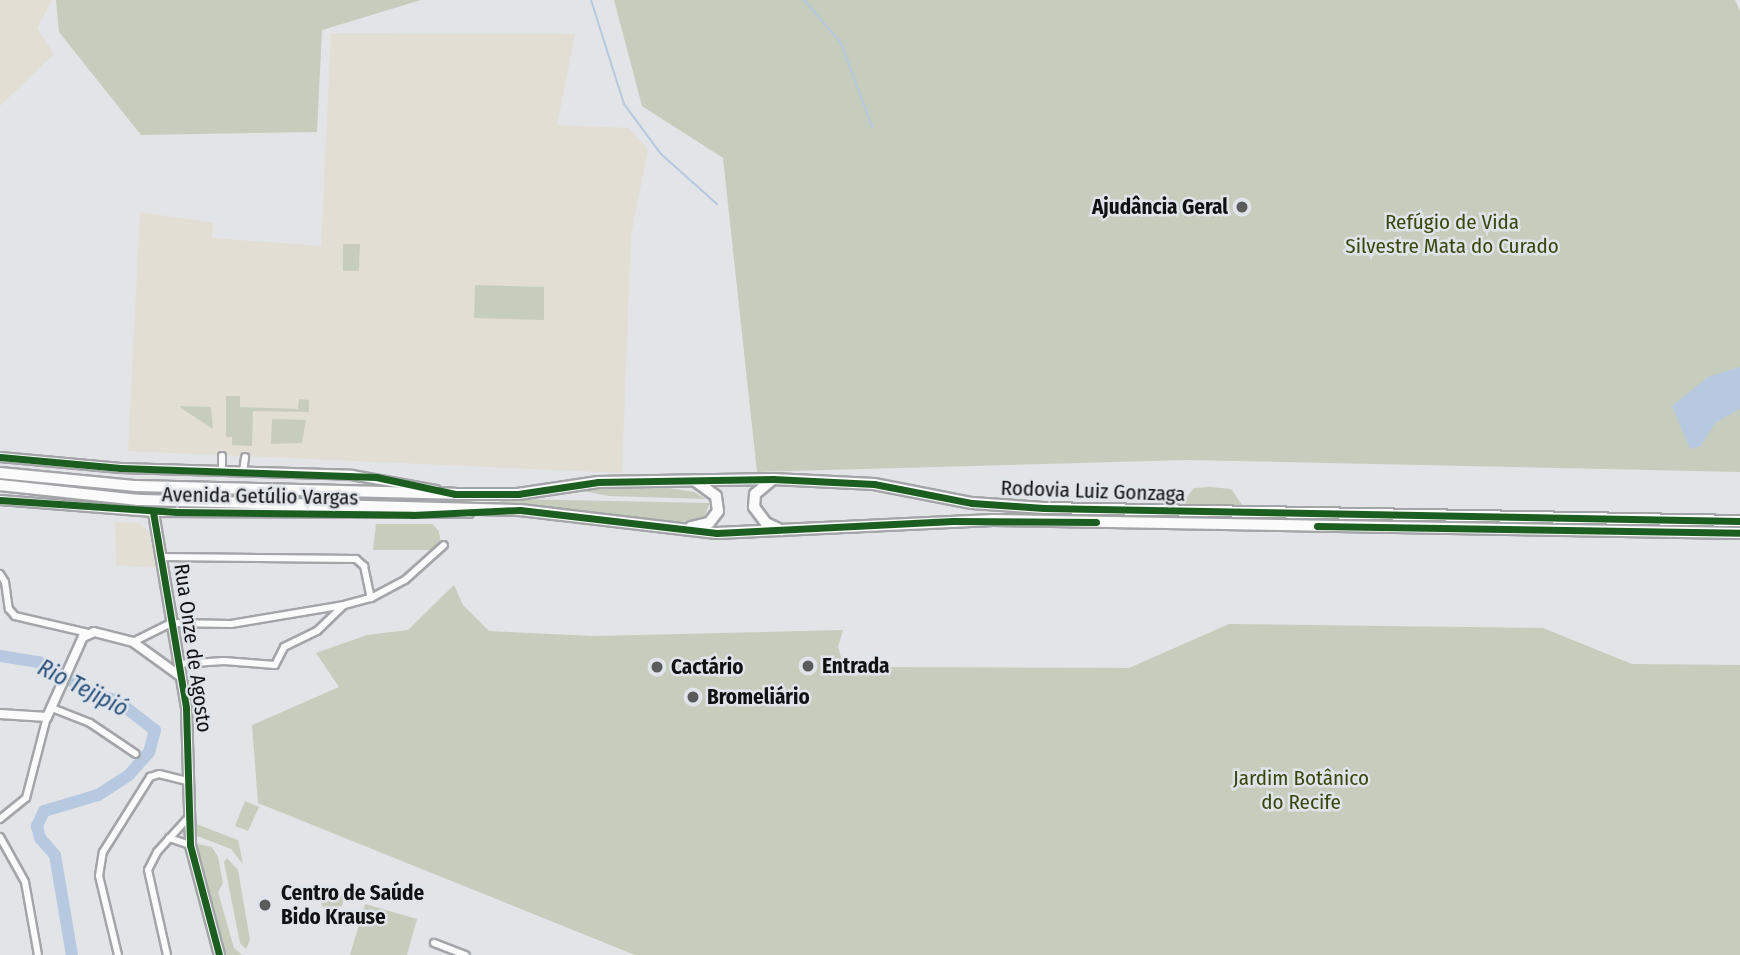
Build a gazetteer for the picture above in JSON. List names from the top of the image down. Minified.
{"streets":{"highway":["Rodovia Luiz Gonzaga"],"main road":["Rua Onze de Agosto"],"street":["Avenida Getúlio Vargas"]},"crossings":[["Rodovia Luiz Gonzaga","Avenida Getúlio Vargas"],["Avenida Getúlio Vargas","Rua Onze de Agosto"]],"water":["Rio Tejipió"],"parks":["Refúgio de Vida Silvestre Mata do Curado","Jardim Botânico do Recife"],"places":["Ajudância Geral","Entrada","Cactário","Bromeliário","Centro de Saúde Bido Krause"]}
